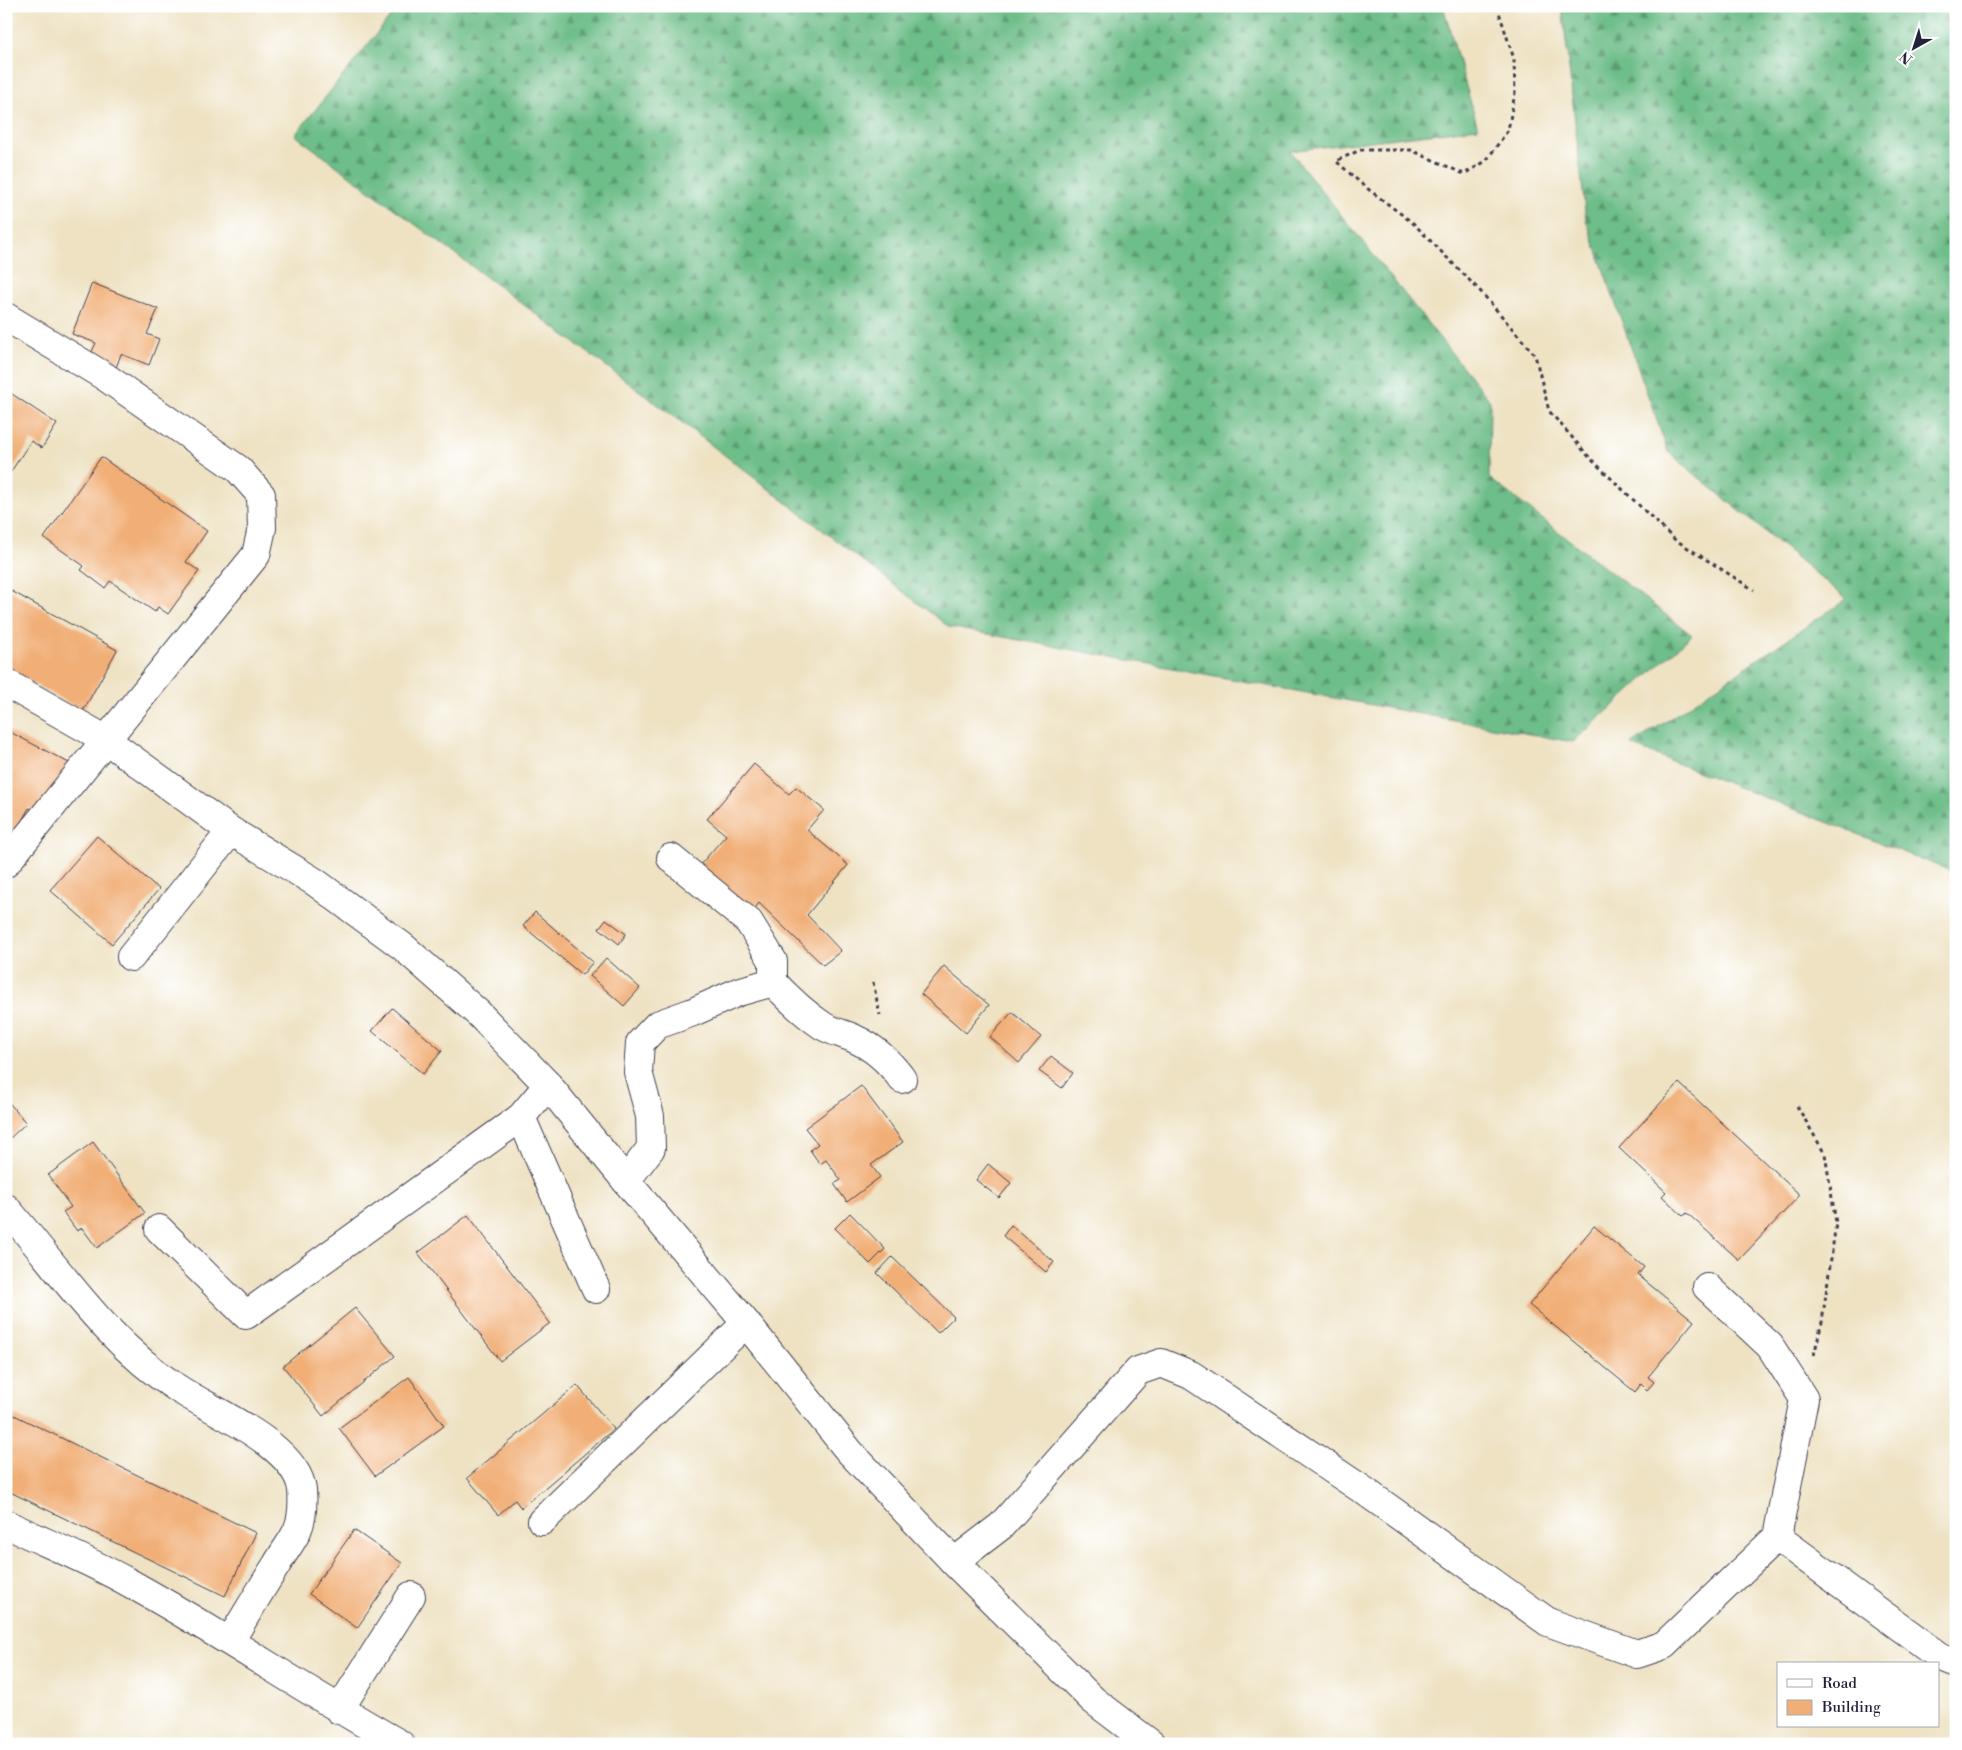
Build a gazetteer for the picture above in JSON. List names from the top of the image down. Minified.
{"legend":["Road","Building"],"north":"bottom left"}
